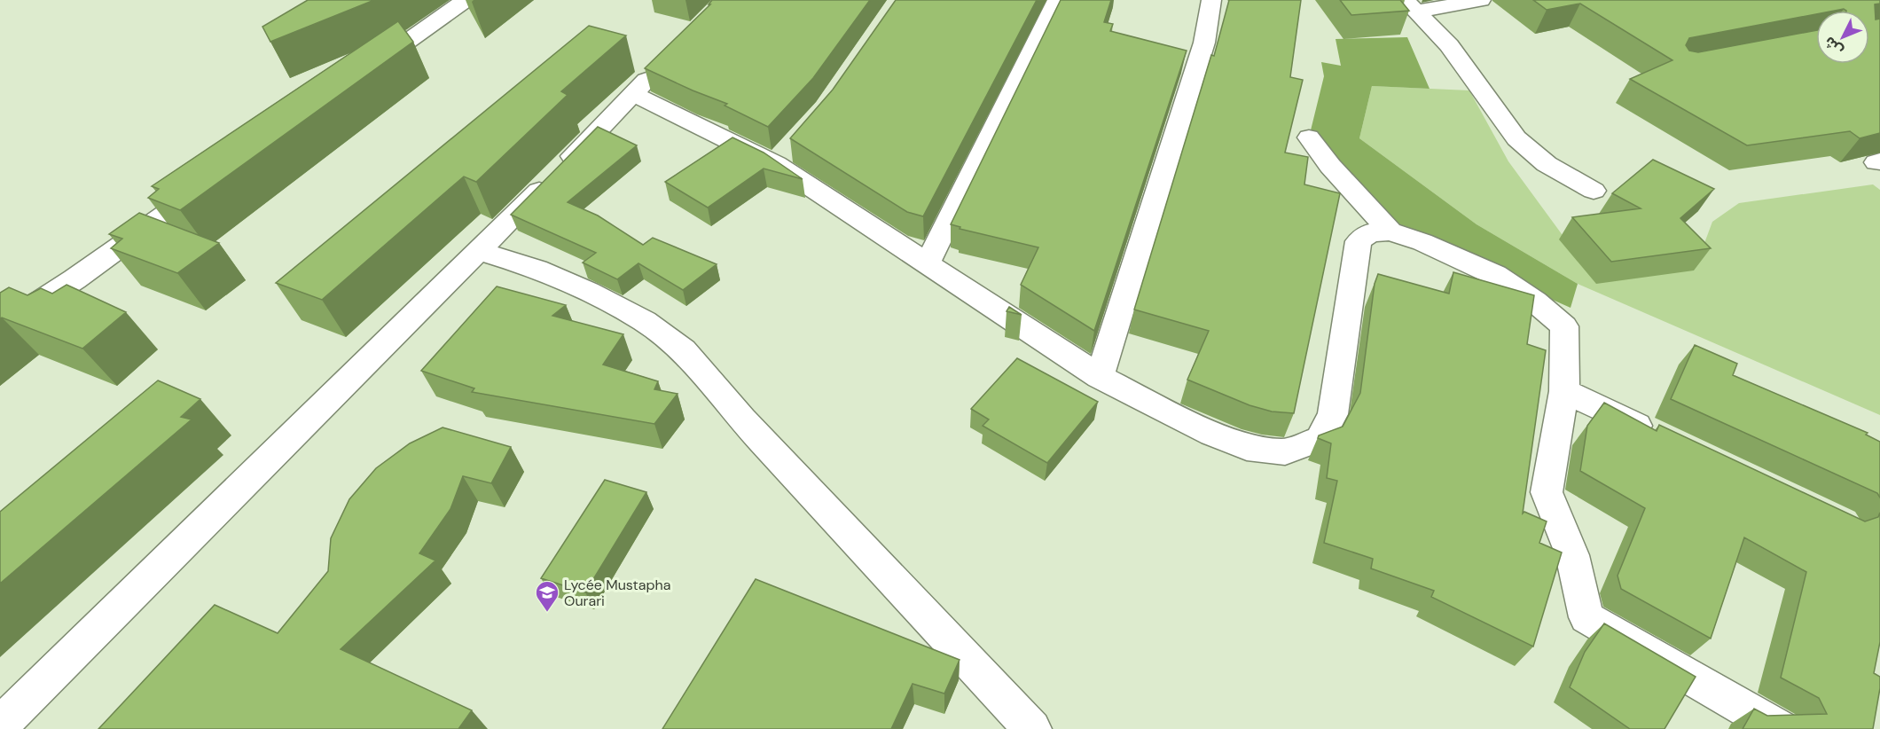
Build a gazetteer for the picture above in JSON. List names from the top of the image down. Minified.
{"places":{"school or university":["Lycée Mustapha Ourari"]},"north":"bottom left"}
